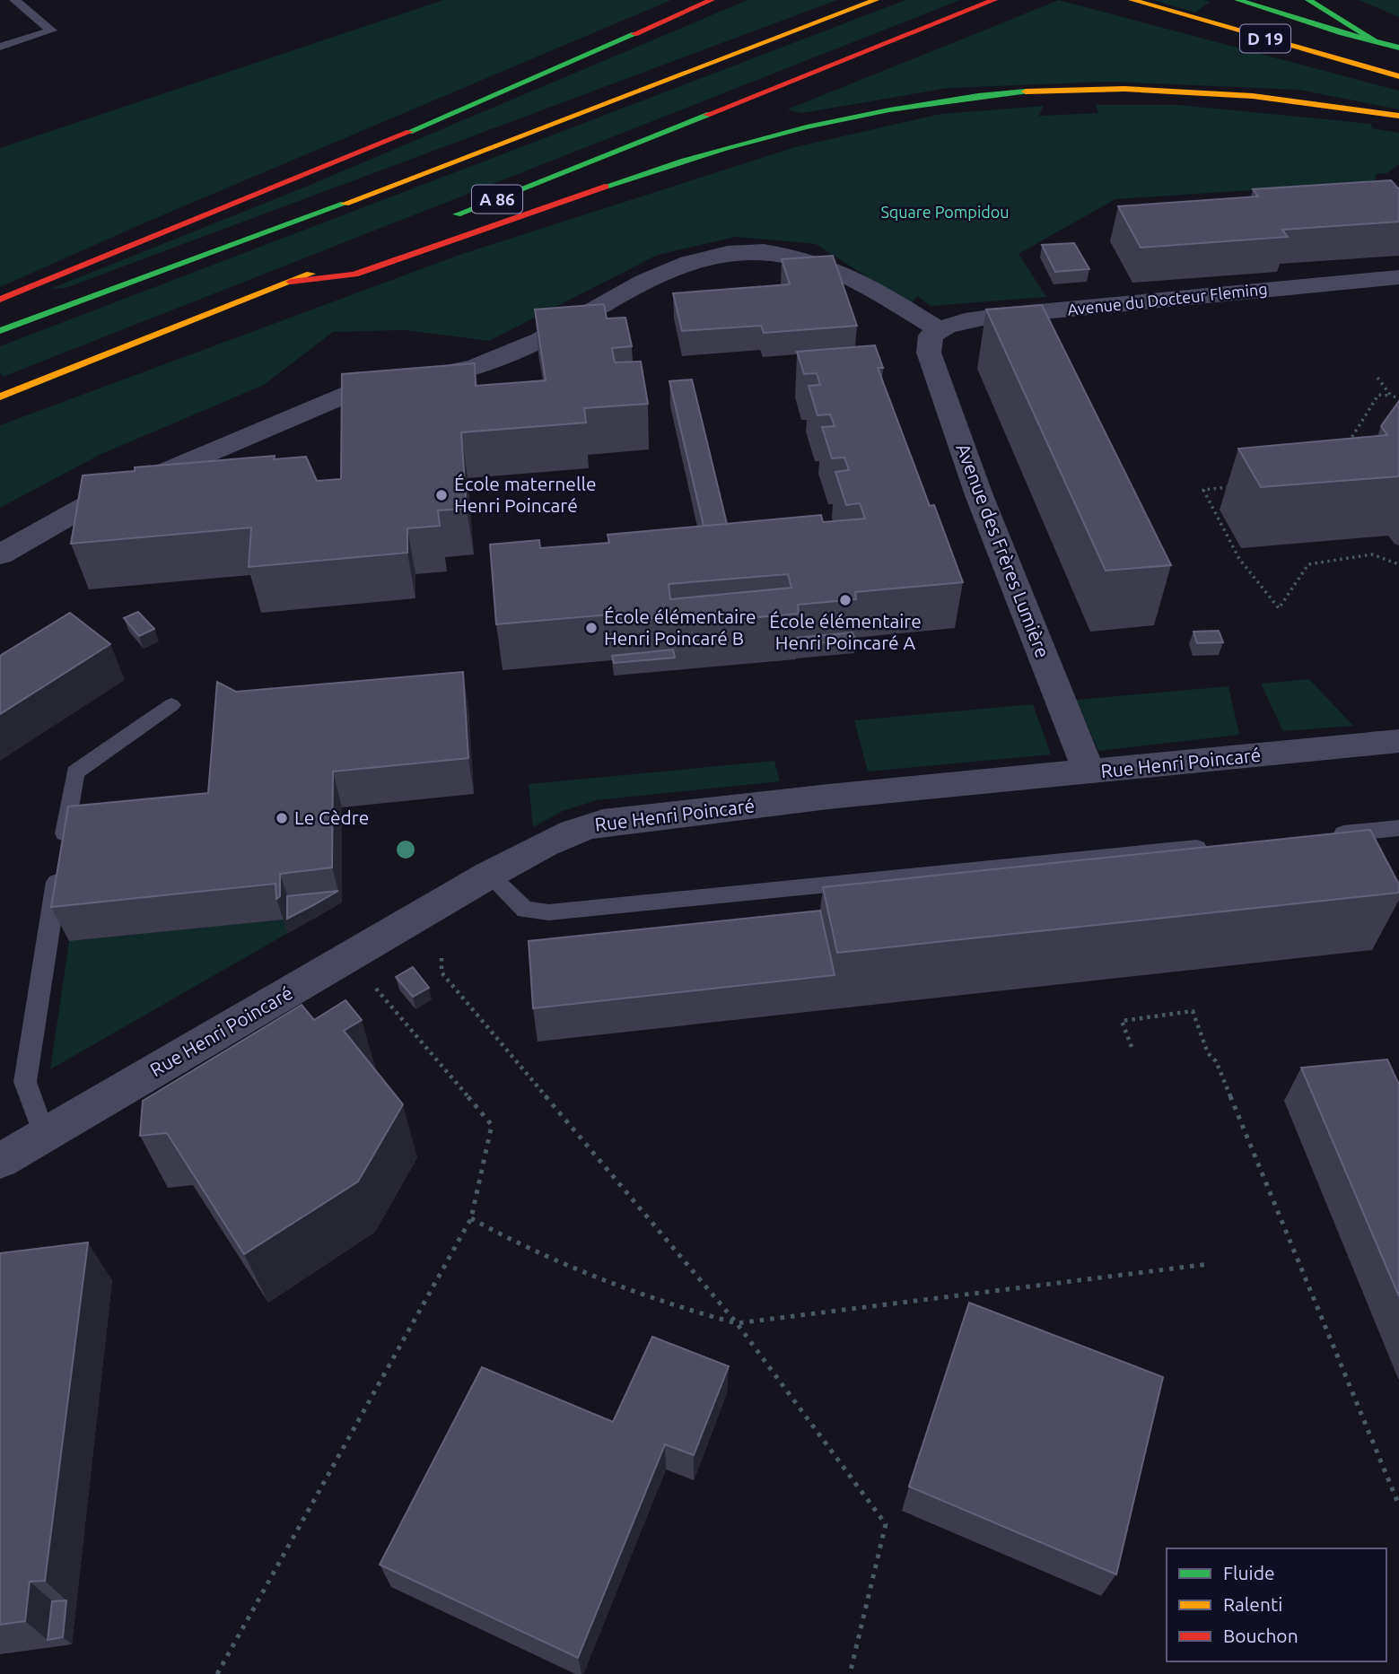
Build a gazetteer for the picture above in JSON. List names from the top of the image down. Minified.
{"streets":{"main road":["D 19","A 86"],"street":["Avenue du Docteur Fleming","Avenue des Frères Lumière","Rue Henri Poincaré"]},"crossings":[["Avenue du Docteur Fleming","Avenue des Frères Lumière"],["Avenue des Frères Lumière","Rue Henri Poincaré"]],"parks":["Square Pompidou"],"places":["École maternelle Henri Poincaré","École élémentaire Henri Poincaré A","École élémentaire Henri Poincaré B","Le Cèdre"],"legend":["Fluide","Ralenti","Bouchon"]}
